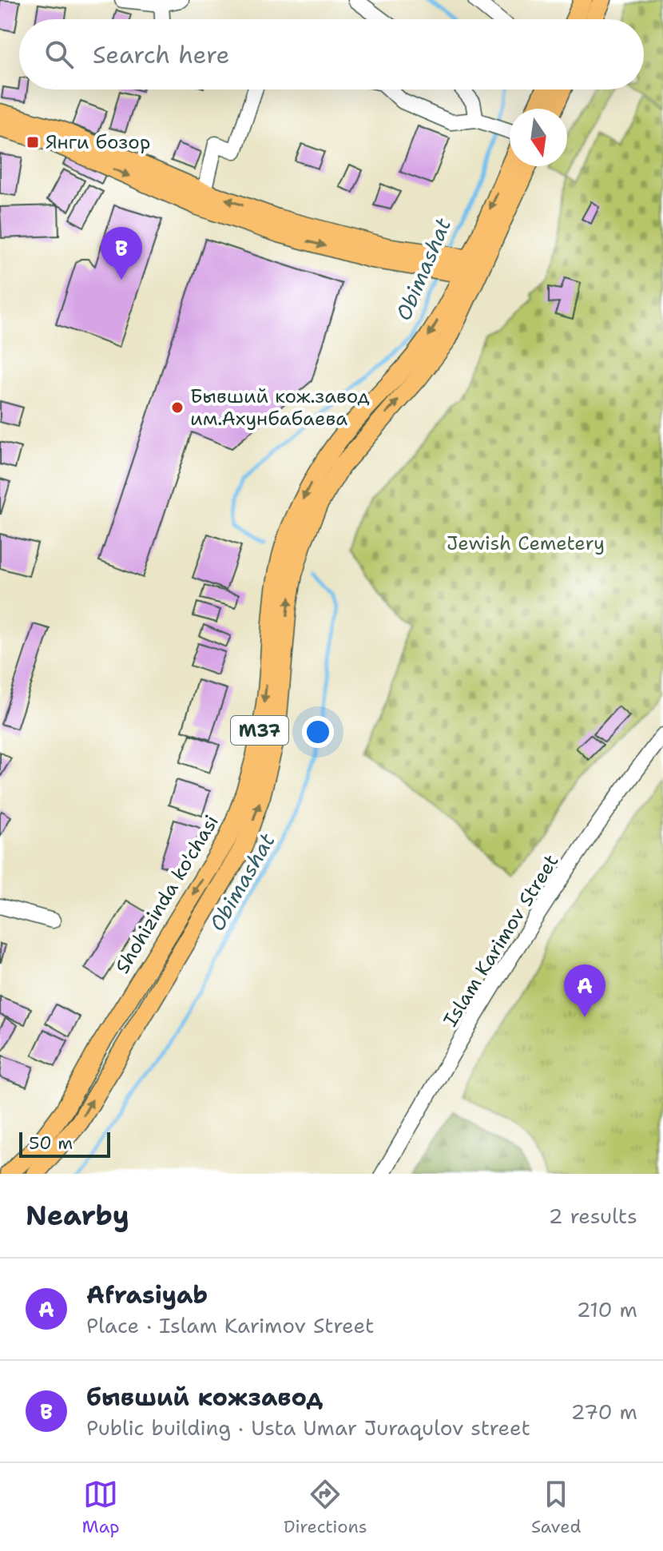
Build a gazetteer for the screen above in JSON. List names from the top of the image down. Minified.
{"streets":{"main road":["M37","Shohizinda ko'chasi"],"street":["Islam Karimov Street"]},"water":["Obimashat"],"parks":["Jewish Cemetery"],"places":{"transit":["Янги бозор"],"other":["Бывший кож.завод им.Ахунбабаева"]},"scale_bar":"50 m","north":"bottom","page":{"search":"Search here","pins":["B","A"],"scale":"50 m","heading":["Nearby","2 results"],"list":[{"mark":"A","name":"Afrasiyab","note":"Place · Islam Karimov Street","value":"210 m"},{"mark":"B","name":"бывший кожзавод","note":"Public building · Usta Umar Juraqulov street","value":"270 m"}],"nav":["Map","Directions","Saved"]}}
